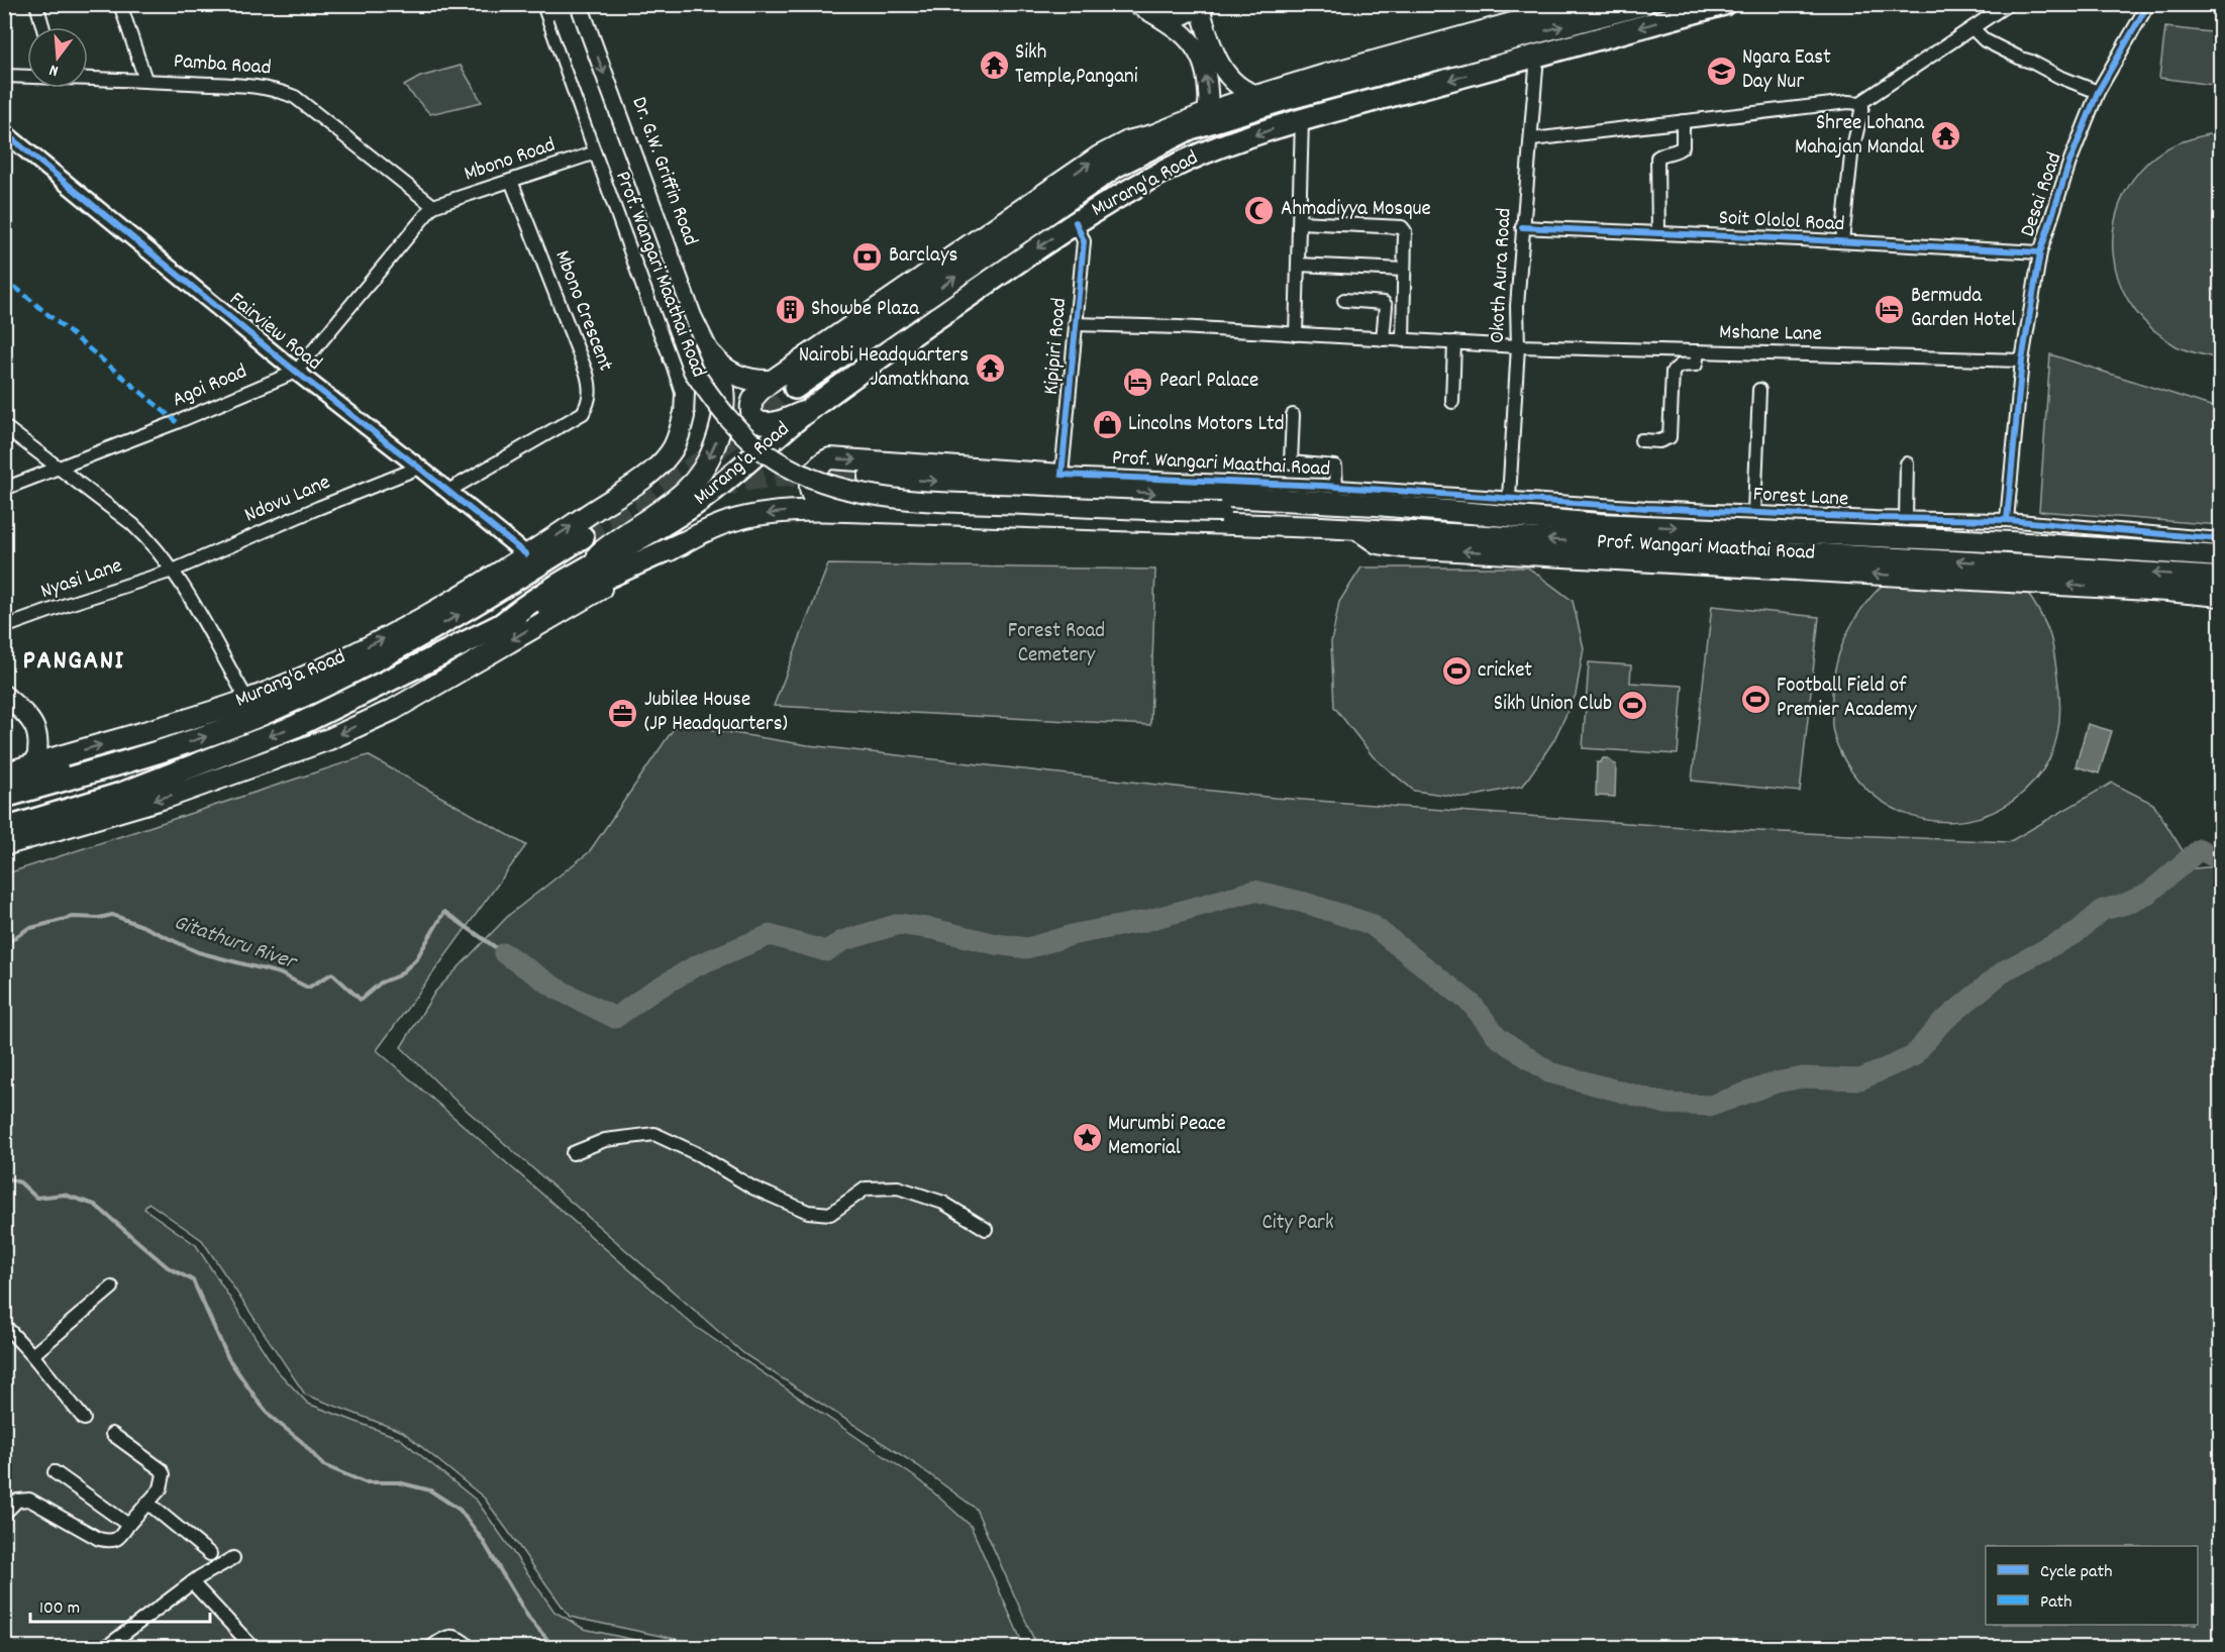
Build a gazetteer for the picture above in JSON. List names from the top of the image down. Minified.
{"streets":{"highway":["Murang'a Road","Prof. Wangari Maathai Road"],"main road":["Dr. G.W. Griffin Road"],"street":["Pamba Road","Mbono Road","Desai Road","Soit Ololol Road","Okoth Aura Road","Mbono Crescent","Fairview Road","Mshane Lane","Kipipiri Road","Agoi Road","Forest Lane","Ndovu Lane","Nyasi Lane"]},"crossings":[["Pamba Road","Mbono Road"],["Pamba Road","Agoi Road"],["Mbono Road","Mbono Crescent"],["Mbono Road","Agoi Road"],["Dr. G.W. Griffin Road","Murang'a Road"],["Murang'a Road","Prof. Wangari Maathai Road"],["Murang'a Road","Okoth Aura Road"],["Murang'a Road","Fairview Road"],["Murang'a Road","Kipipiri Road"],["Desai Road","Soit Ololol Road"],["Desai Road","Mshane Lane"],["Desai Road","Forest Lane"],["Soit Ololol Road","Okoth Aura Road"],["Prof. Wangari Maathai Road","Kipipiri Road"],["Prof. Wangari Maathai Road","Forest Lane"],["Okoth Aura Road","Mshane Lane"],["Okoth Aura Road","Forest Lane"],["Mbono Crescent","Fairview Road"],["Fairview Road","Agoi Road"],["Fairview Road","Ndovu Lane"],["Mshane Lane","Kipipiri Road"],["Ndovu Lane","Nyasi Lane"]],"districts":["PANGANI"],"water":["Gitathuru River"],"parks":["Forest Road Cemetery","City Park"],"places":{"temple":["Sikh Temple,Pangani","Shree Lohana Mahajan Mandal","Nairobi Headquarters Jamatkhana"],"school or university":["Ngara East Day Nur"],"mosque":["Ahmadiyya Mosque"],"bank":["Barclays"],"hotel":["Bermuda Garden Hotel","Pearl Palace"],"building":["Showbe Plaza"],"shop":["Lincolns Motors Ltd"],"sports":["cricket","Football Field of Premier Academy","Sikh Union Club"],"office":["Jubilee House (JP Headquarters)"],"place":["Murumbi Peace Memorial"]},"legend":["Cycle path","Path"],"scale_bar":"100 m","north":"bottom"}
